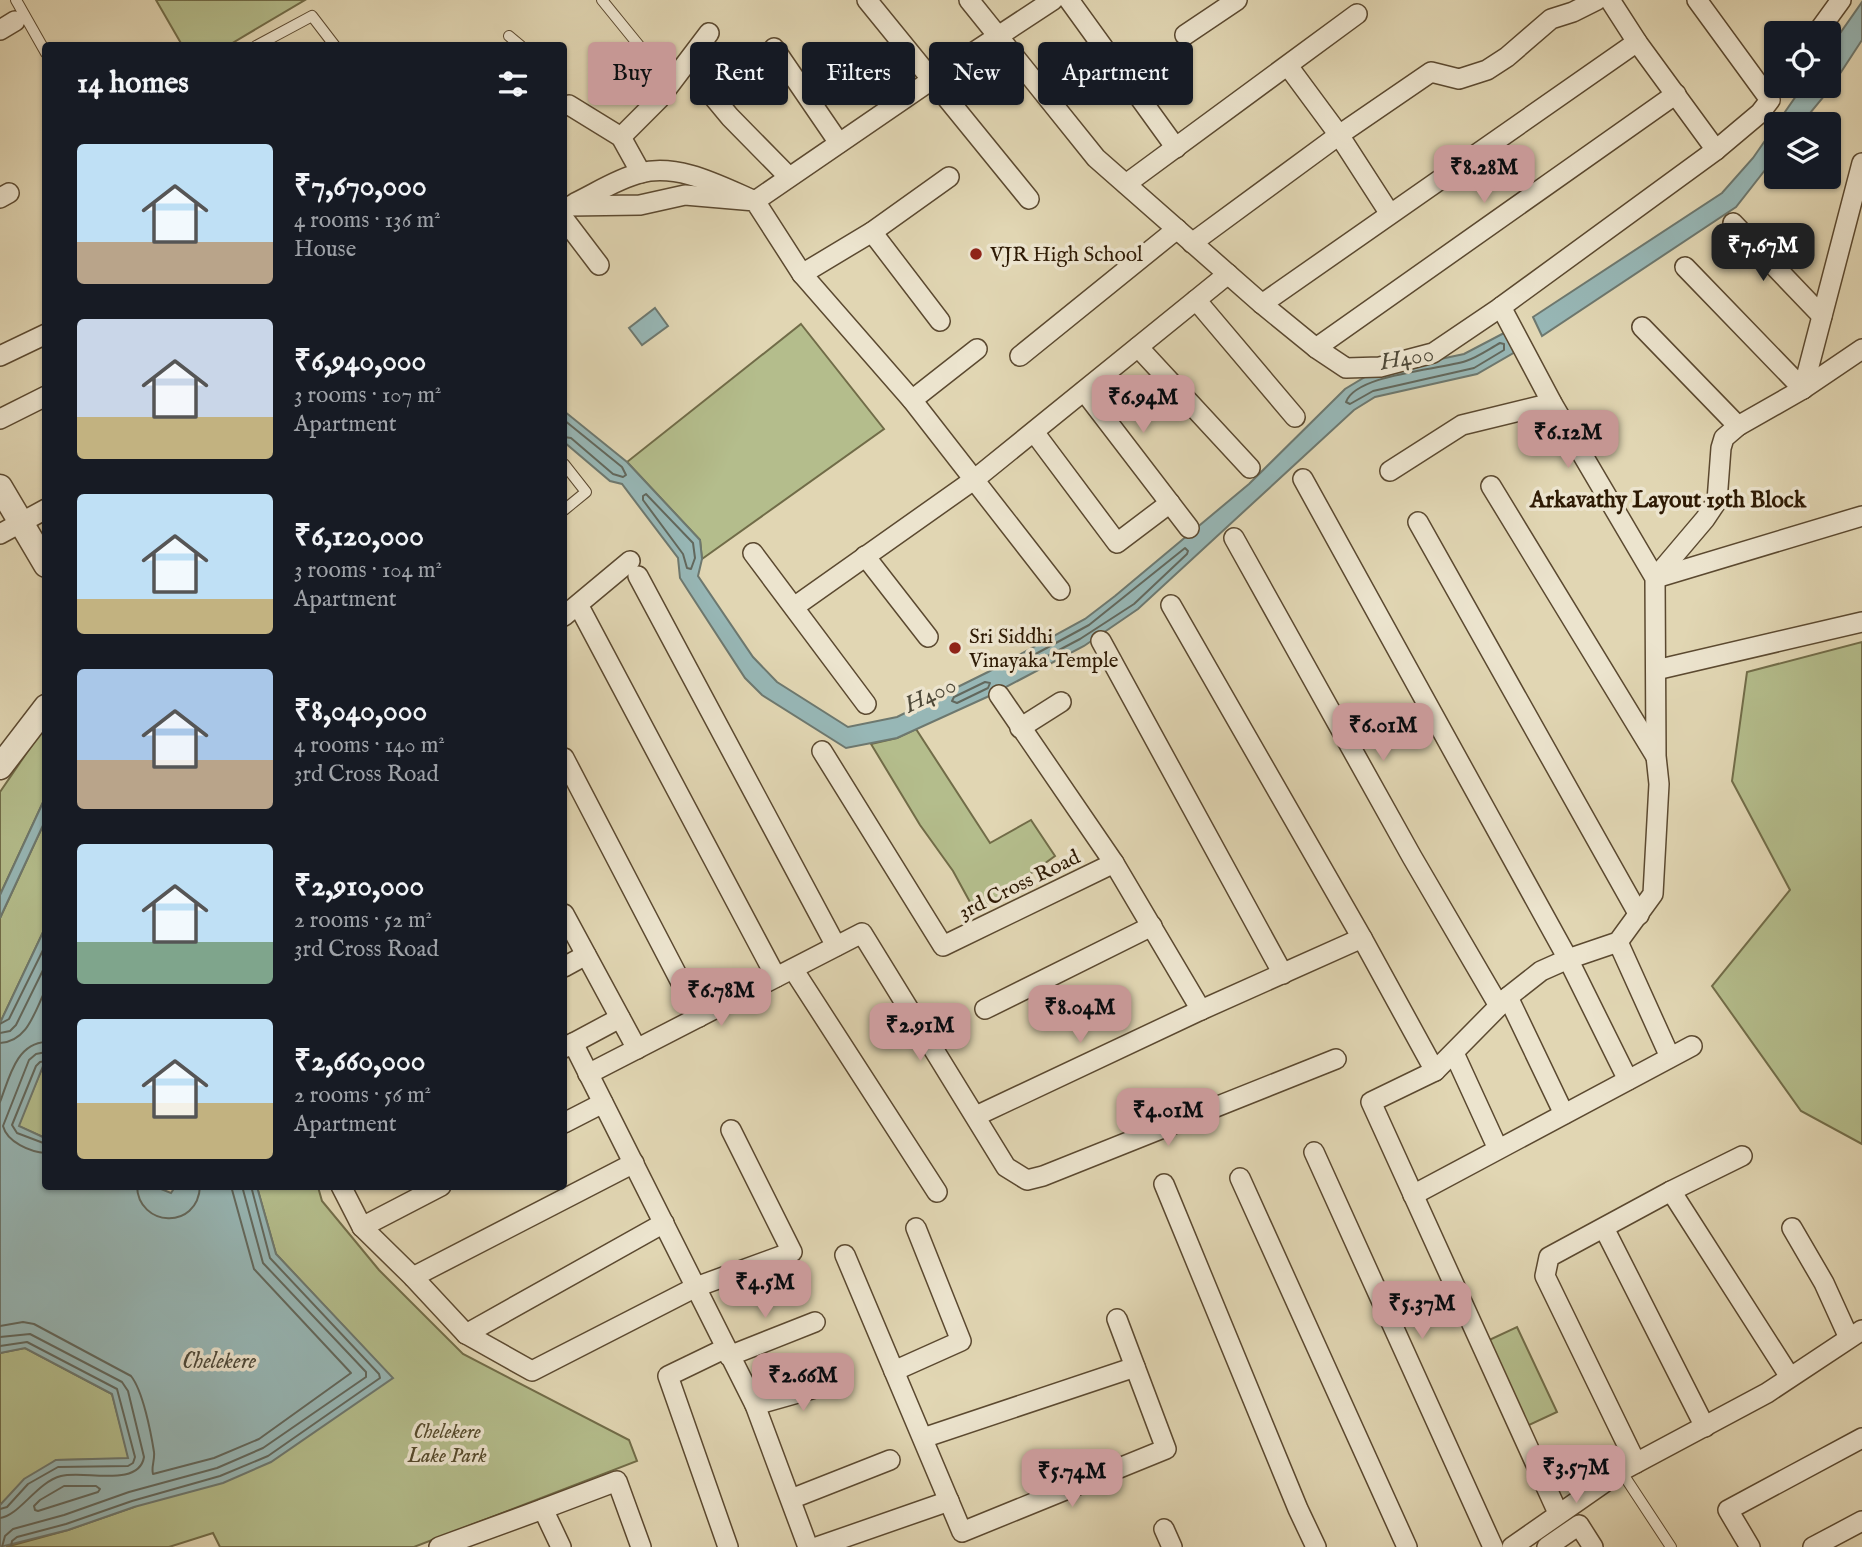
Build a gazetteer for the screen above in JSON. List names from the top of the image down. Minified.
{"streets":{"street":["3rd Cross Road"]},"districts":["Arkavathy Layout 19th Block"],"water":["H400","Chelekere"],"parks":["Chelekere Lake Park"],"places":["VJR High School","Sri Siddhi Vinayaka Temple"],"page":{"chip":["Buy","Rent","Filters","New","Apartment"],"heading":"14 homes","list":[{"name":"₹7,670,000","note":"4 rooms · 136 m² · House"},{"name":"₹6,940,000","note":"3 rooms · 107 m² · Apartment"},{"name":"₹6,120,000","note":"3 rooms · 104 m² · Apartment"},{"name":"₹8,040,000","note":"4 rooms · 140 m² · 3rd Cross Road"},{"name":"₹2,910,000","note":"2 rooms · 52 m² · 3rd Cross Road"},{"name":"₹2,660,000","note":"2 rooms · 56 m² · Apartment"}],"price":["₹8.28M","₹7.67M","₹6.94M","₹6.12M","₹6.01M","₹6.78M","₹8.04M","₹2.91M","₹4.01M","₹4.5M","₹5.37M","₹2.66M","₹3.57M","₹5.74M"]}}
